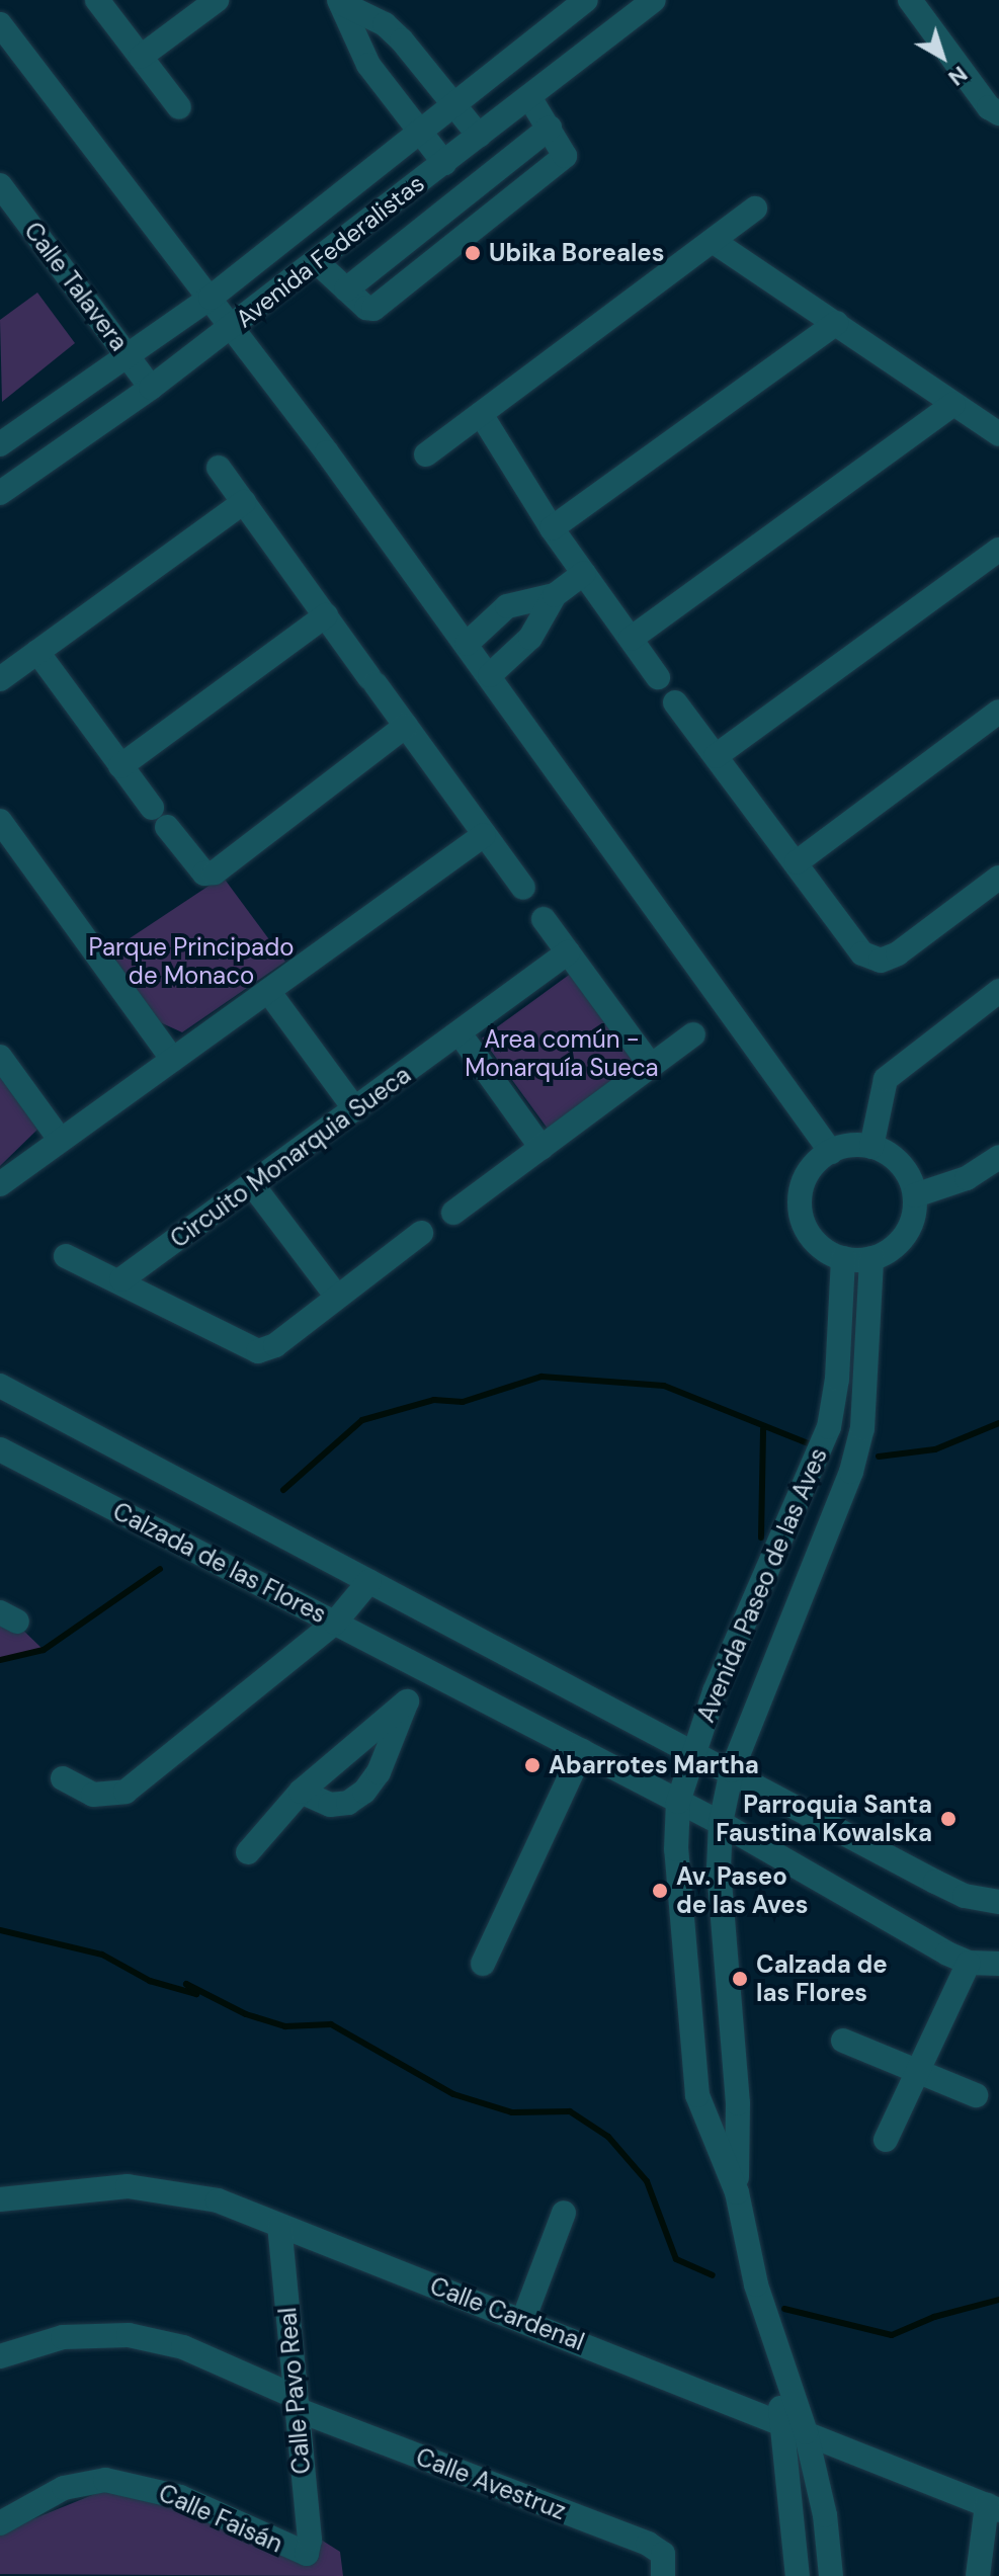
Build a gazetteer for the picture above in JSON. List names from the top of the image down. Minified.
{"streets":{"street":["Avenida Federalistas","Calle Talavera","Circuito Monarquia Sueca","Calzada de las Flores","Avenida Paseo de las Aves","Calle Cardenal","Calle Pavo Real","Calle Avestruz","Calle Faisán"]},"crossings":[["Avenida Federalistas","Calle Talavera"],["Calzada de las Flores","Avenida Paseo de las Aves"],["Avenida Paseo de las Aves","Calle Cardenal"],["Calle Cardenal","Calle Pavo Real"],["Calle Pavo Real","Calle Avestruz"],["Calle Pavo Real","Calle Faisán"]],"parks":["Parque Principado de Monaco","Area común - Monarquía Sueca"],"places":["Ubika Boreales","Abarrotes Martha","Parroquia Santa Faustina Kowalska","Av. Paseo de las Aves","Calzada de las Flores"],"north":"bottom right"}
